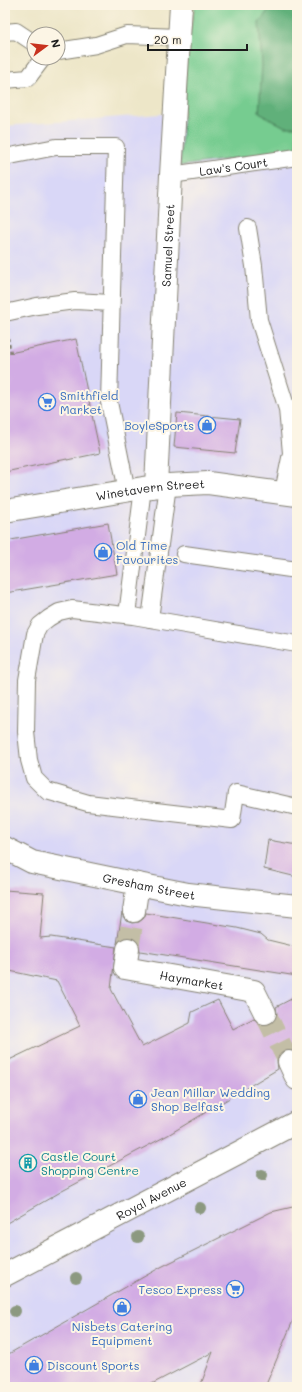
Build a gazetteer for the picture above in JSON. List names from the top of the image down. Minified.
{"streets":{"street":["Samuel Street","Winetavern Street","Gresham Street","Haymarket","Royal Avenue"],"lane":["Law's Court"]},"crossings":[["Law's Court","Samuel Street"],["Samuel Street","Winetavern Street"]],"places":{"supermarket":["Smithfield Market","Tesco Express"],"shop":["BoyleSports","Old Time Favourites","Jean Millar Wedding Shop Belfast","Nisbets Catering Equipment","Discount Sports"],"building":["Castle Court Shopping Centre"]},"scale_bar":"20 m","north":"right"}
